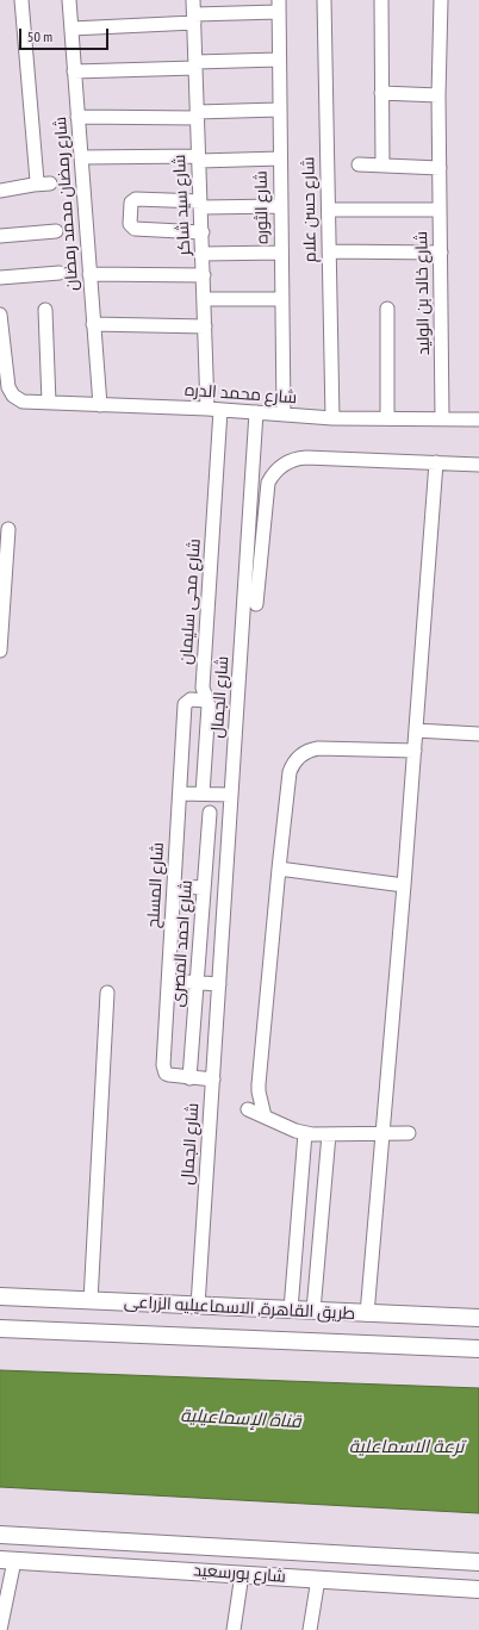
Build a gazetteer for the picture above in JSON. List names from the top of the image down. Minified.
{"streets":{"main road":["طريق القاهرة, الاسماعيليه الزراعى","شارع بورسعيد"],"street":["شارع رمضان محمد رمضان","شارع سيد شاكر","شارع الثوره","شارع حسن علام","شارع خالد بن الوليد","شارع محمد الدره","شارع محى سليمان","شارع الجمال","شارع المسلح","شارع احمد المصرى"]},"crossings":[["شارع رمضان محمد رمضان","شارع محمد الدره"],["شارع سيد شاكر","شارع محمد الدره"],["شارع سيد شاكر","شارع محى سليمان"],["شارع الثوره","شارع محمد الدره"],["شارع حسن علام","شارع محمد الدره"],["شارع خالد بن الوليد","شارع محمد الدره"],["شارع محمد الدره","شارع محى سليمان"],["شارع محمد الدره","شارع الجمال"],["شارع محى سليمان","شارع المسلح"],["شارع الجمال","طريق القاهرة, الاسماعيليه الزراعى"],["شارع المسلح","شارع احمد المصرى"]],"water":["قناة الإسماعيلية","ترعة الاسماعلية"],"scale_bar":"50 m"}
